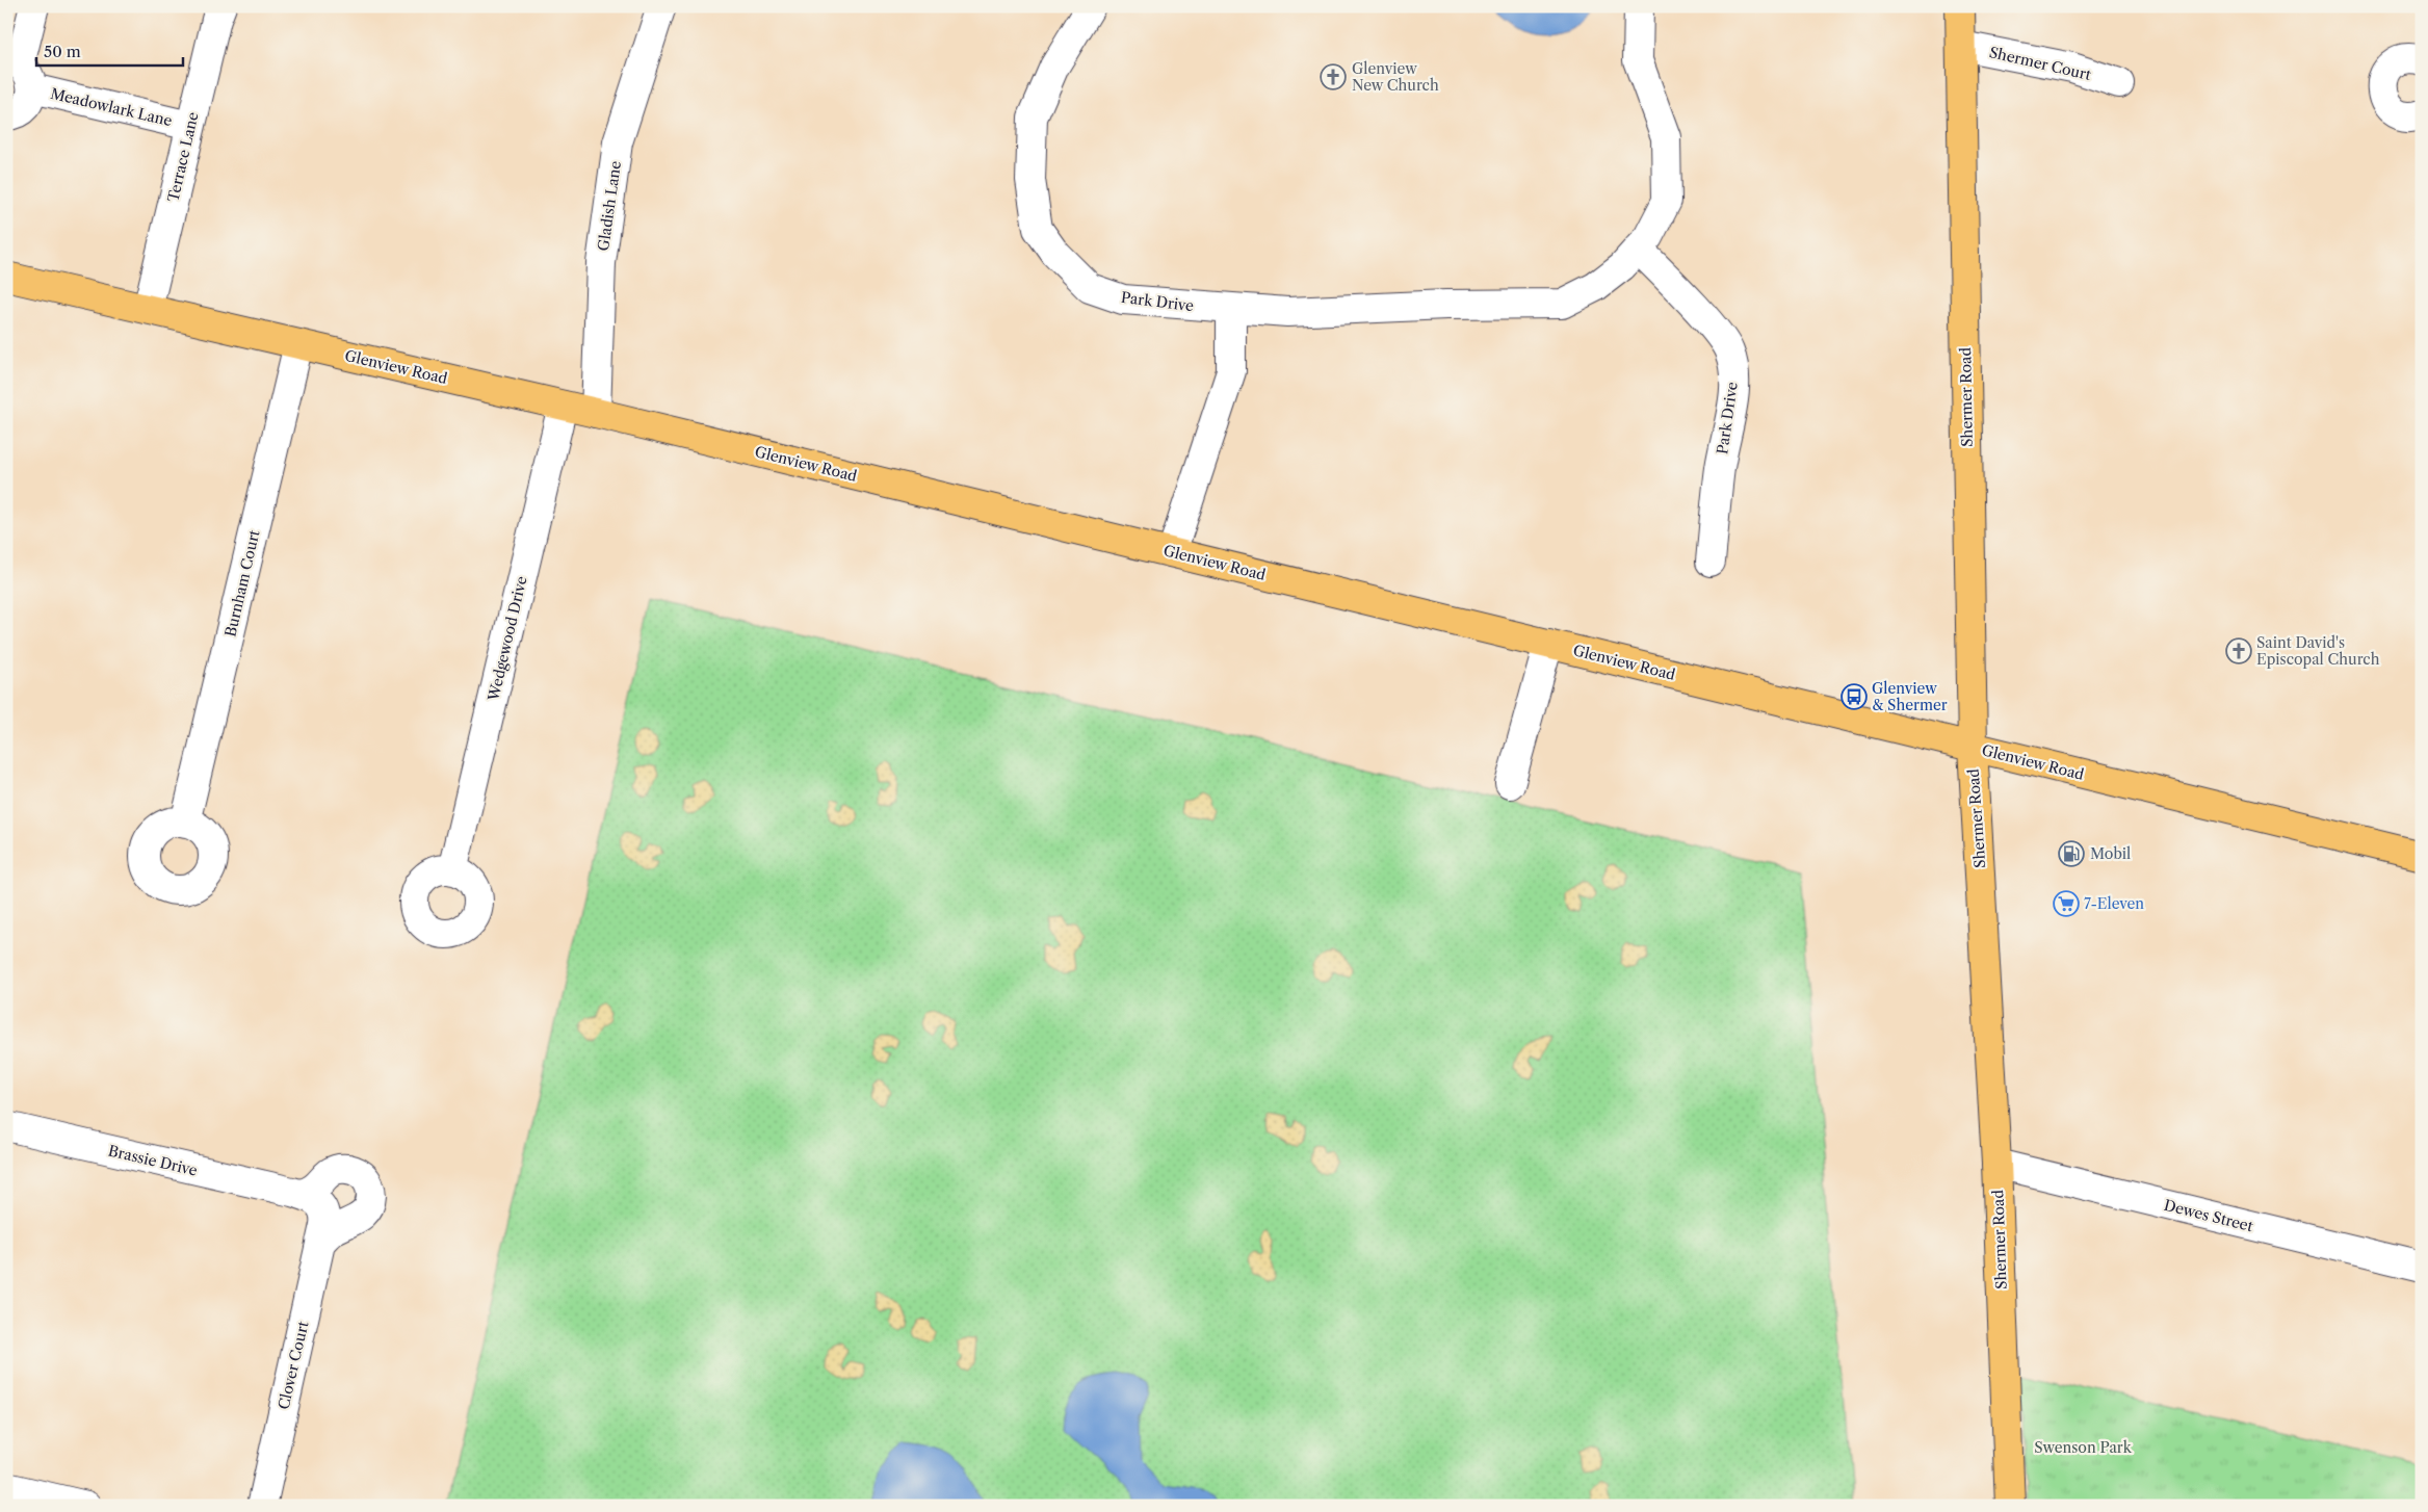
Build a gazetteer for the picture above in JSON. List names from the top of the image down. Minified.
{"streets":{"main road":["Glenview Road","Shermer Road"],"street":["Shermer Court","Meadowlark Lane","Terrace Lane","Gladish Lane","Park Drive","Burnham Court","Wedgewood Drive","Brassie Drive","Dewes Street","Clover Court"]},"crossings":[["Shermer Court","Shermer Road"],["Meadowlark Lane","Terrace Lane"],["Terrace Lane","Glenview Road"],["Gladish Lane","Glenview Road"],["Glenview Road","Shermer Road"],["Glenview Road","Burnham Court"],["Glenview Road","Wedgewood Drive"],["Shermer Road","Dewes Street"],["Brassie Drive","Clover Court"]],"parks":["Swenson Park"],"places":{"church":["Glenview New Church","Saint David's Episcopal Church"],"bus stop":["Glenview & Shermer"],"fuel station":["Mobil"],"supermarket":["7-Eleven"]},"scale_bar":"50 m"}
